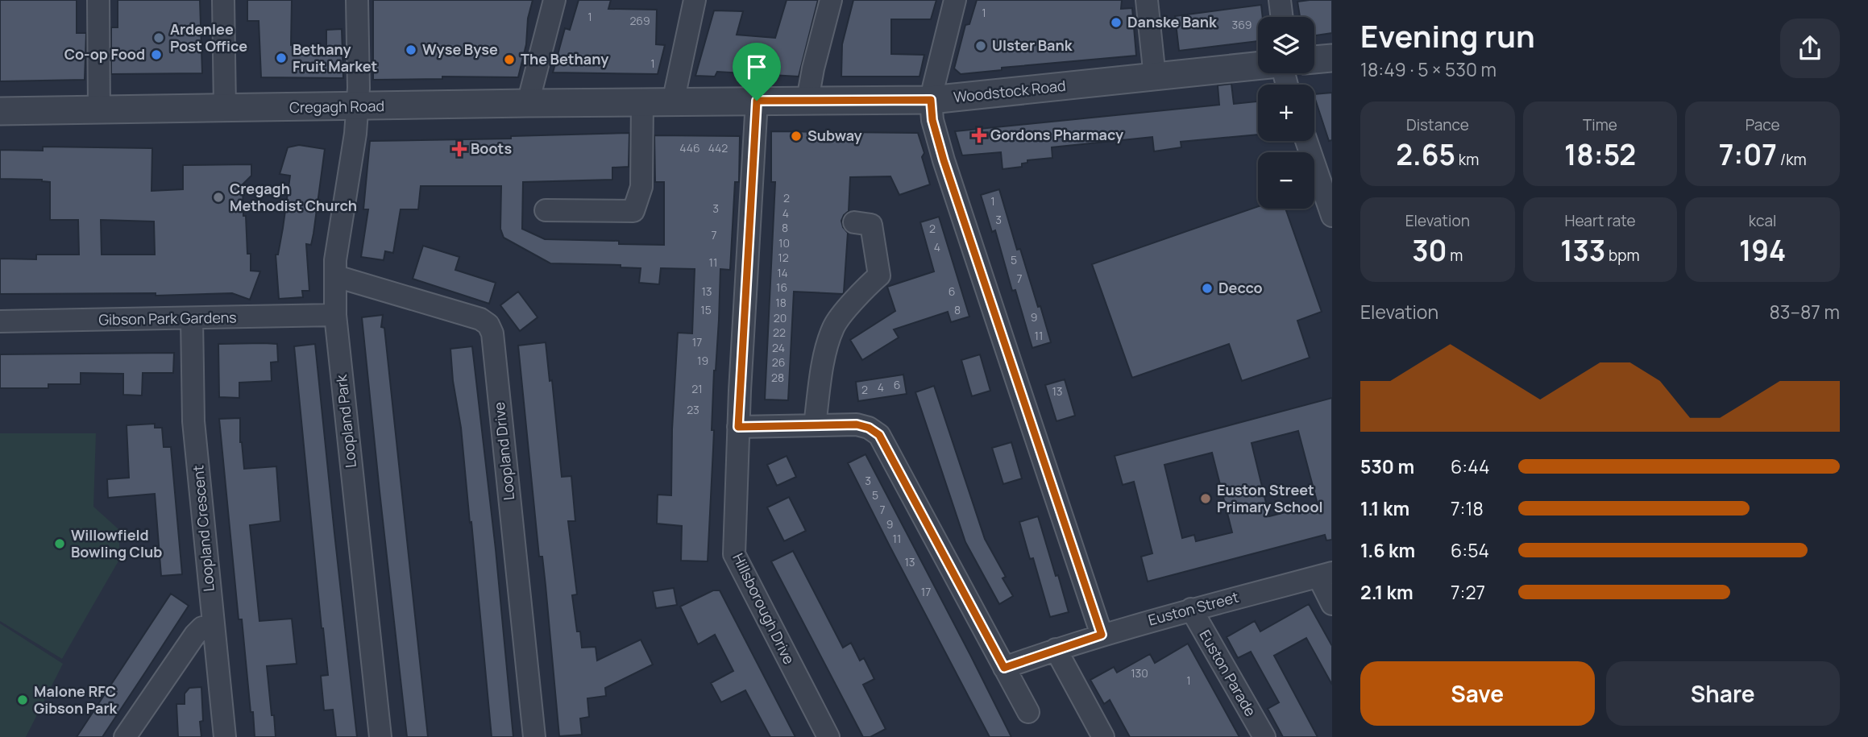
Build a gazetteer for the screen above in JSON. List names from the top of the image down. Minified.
{"streets":{"street":["Woodstock Road","Cregagh Road","Gibson Park Gardens","Loopland Park","Loopland Drive","Loopland Crescent","Hillsborough Drive","Euston Street","Euston Parade"]},"crossings":[["Woodstock Road","Cregagh Road"],["Woodstock Road","Hillsborough Drive"],["Cregagh Road","Loopland Park"],["Gibson Park Gardens","Loopland Park"],["Gibson Park Gardens","Loopland Crescent"],["Loopland Park","Loopland Drive"],["Euston Street","Euston Parade"]],"places":{"other":["Danske Bank","Ardenlee Post Office","Ulster Bank","Wyse Byse","Co-op Food","Bethany Fruit Market","The Bethany","Subway","Cregagh Methodist Church","Decco","Euston Street Primary School","Willowfield Bowling Club","Malone RFC Gibson Park"],"health":["Gordons Pharmacy","Boots"]},"house_numbers":["1","1","269","369","1","446","442","2","1","3","4","3","8","2","7","10","4","12","5","11","14","7","16","13","6","18","15","8","9","20","22","11","17","24","19","26","28","6","4","21","2","13","23","3","5","7","9","11","13","17","130","1"],"page":{"heading":["Evening run","18:49 · 5 × 530 m"],"map_buttons":["+","−"],"stats":[["Distance","2.65 km"],["Time","18:52"],["Pace","7:07 /km"],["Elevation","30 m"],["Heart rate","133 bpm"],["kcal","194"]],"chart":["Elevation","83–87 m"],"list":[{"name":"530 m","note":"6:44"},{"name":"1.1 km","note":"7:18"},{"name":"1.6 km","note":"6:54"},{"name":"2.1 km","note":"7:27"}],"buttons":["Save","Share"]}}
